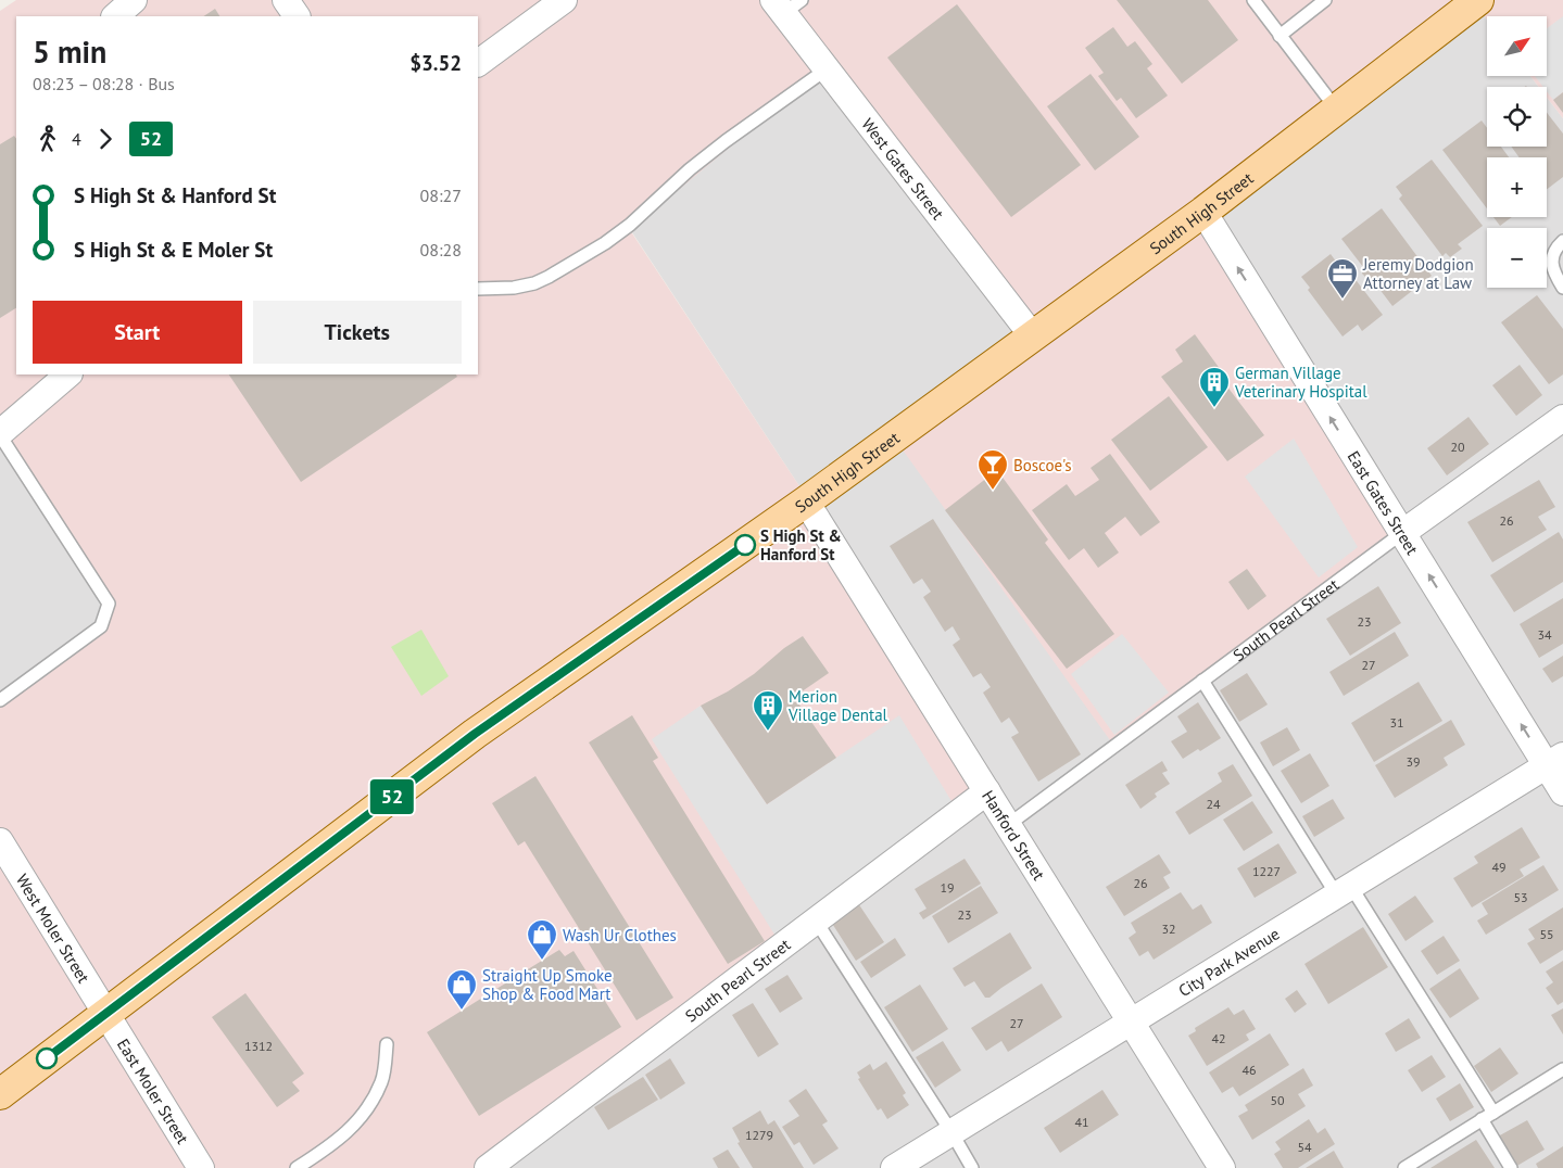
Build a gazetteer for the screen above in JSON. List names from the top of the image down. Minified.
{"streets":{"main road":["South High Street"],"street":["West Gates Street","East Gates Street","South Pearl Street","Hanford Street","West Moler Street","City Park Avenue","East Moler Street"]},"crossings":[["West Gates Street","South High Street"],["South High Street","East Gates Street"],["South High Street","Hanford Street"],["South High Street","West Moler Street"],["South High Street","East Moler Street"],["East Gates Street","South Pearl Street"],["East Gates Street","City Park Avenue"],["South Pearl Street","Hanford Street"],["Hanford Street","City Park Avenue"],["West Moler Street","East Moler Street"]],"one_way":["East Gates Street"],"places":{"office":["Jeremy Dodgion Attorney at Law"],"building":["German Village Veterinary Hospital","Merion Village Dental"],"bar":["Boscoe's"],"other":["S High St & Hanford St"],"shop":["Wash Ur Clothes","Straight Up Smoke Shop & Food Mart"]},"lines":["bus line 52"],"house_numbers":["20","26","23","34","27","31","39","24","49","1227","26","19","53","23","32","55","27","42","1312","46","50","41","1279","54"],"north":"top right","page":{"on_map":"52","map_buttons":["+","−"],"heading":["5 min","08:23 – 08:28 · Bus","$3.52"],"legs":["4","52"],"list":[{"name":"S High St & Hanford St","value":"08:27"},{"name":"S High St & E Moler St","value":"08:28"}],"buttons":["Start","Tickets"]}}
